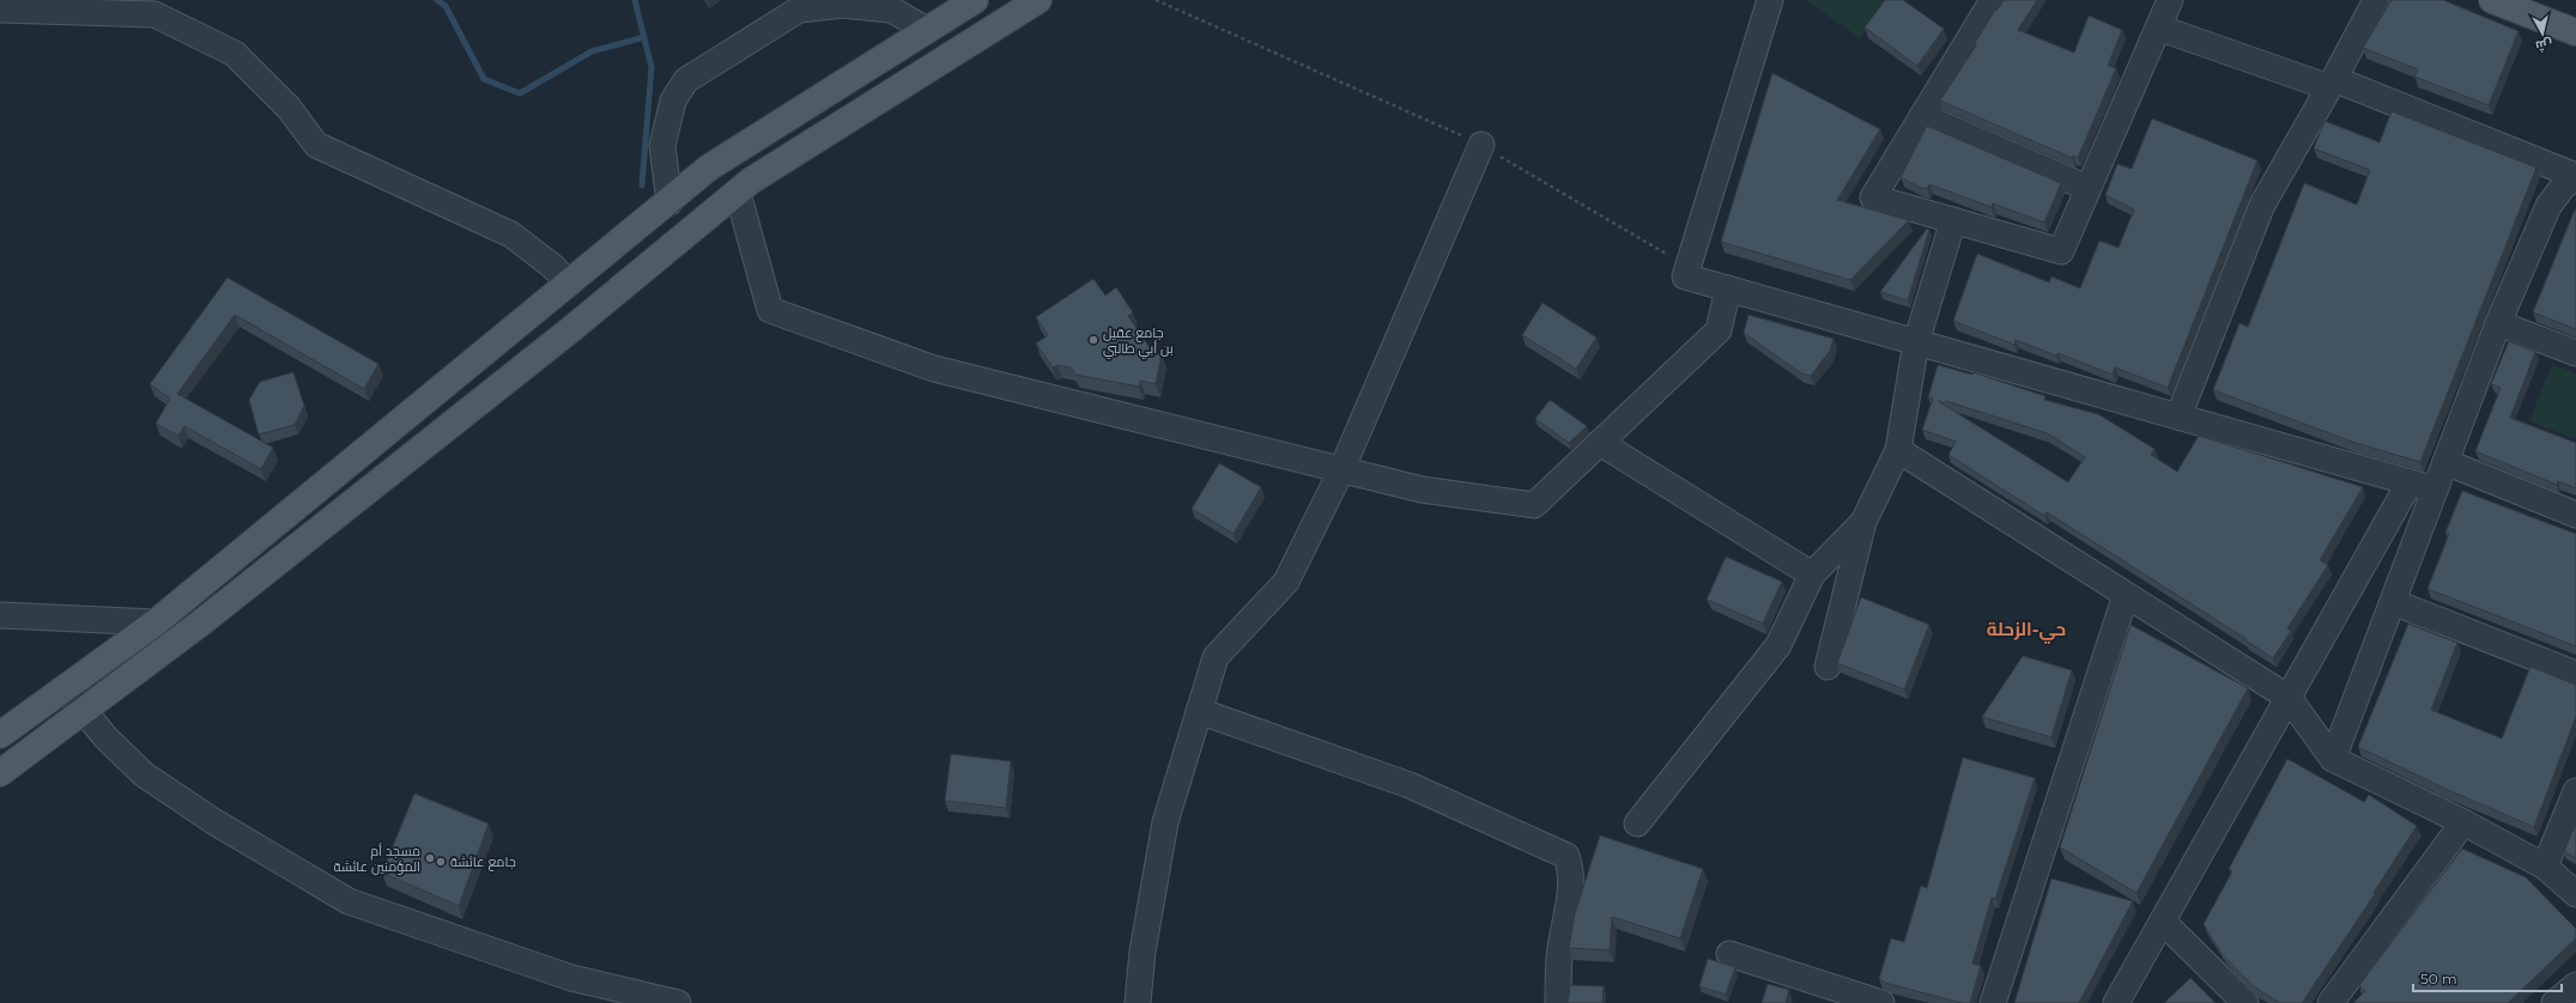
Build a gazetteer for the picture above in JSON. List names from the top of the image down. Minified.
{"districts":["حي-الزحلة"],"places":["جامع عقيل بن أبي طالبي","مسجد أم المؤمنين عائشة","جامع عائشة"],"scale_bar":"50 m","north":"bottom"}
